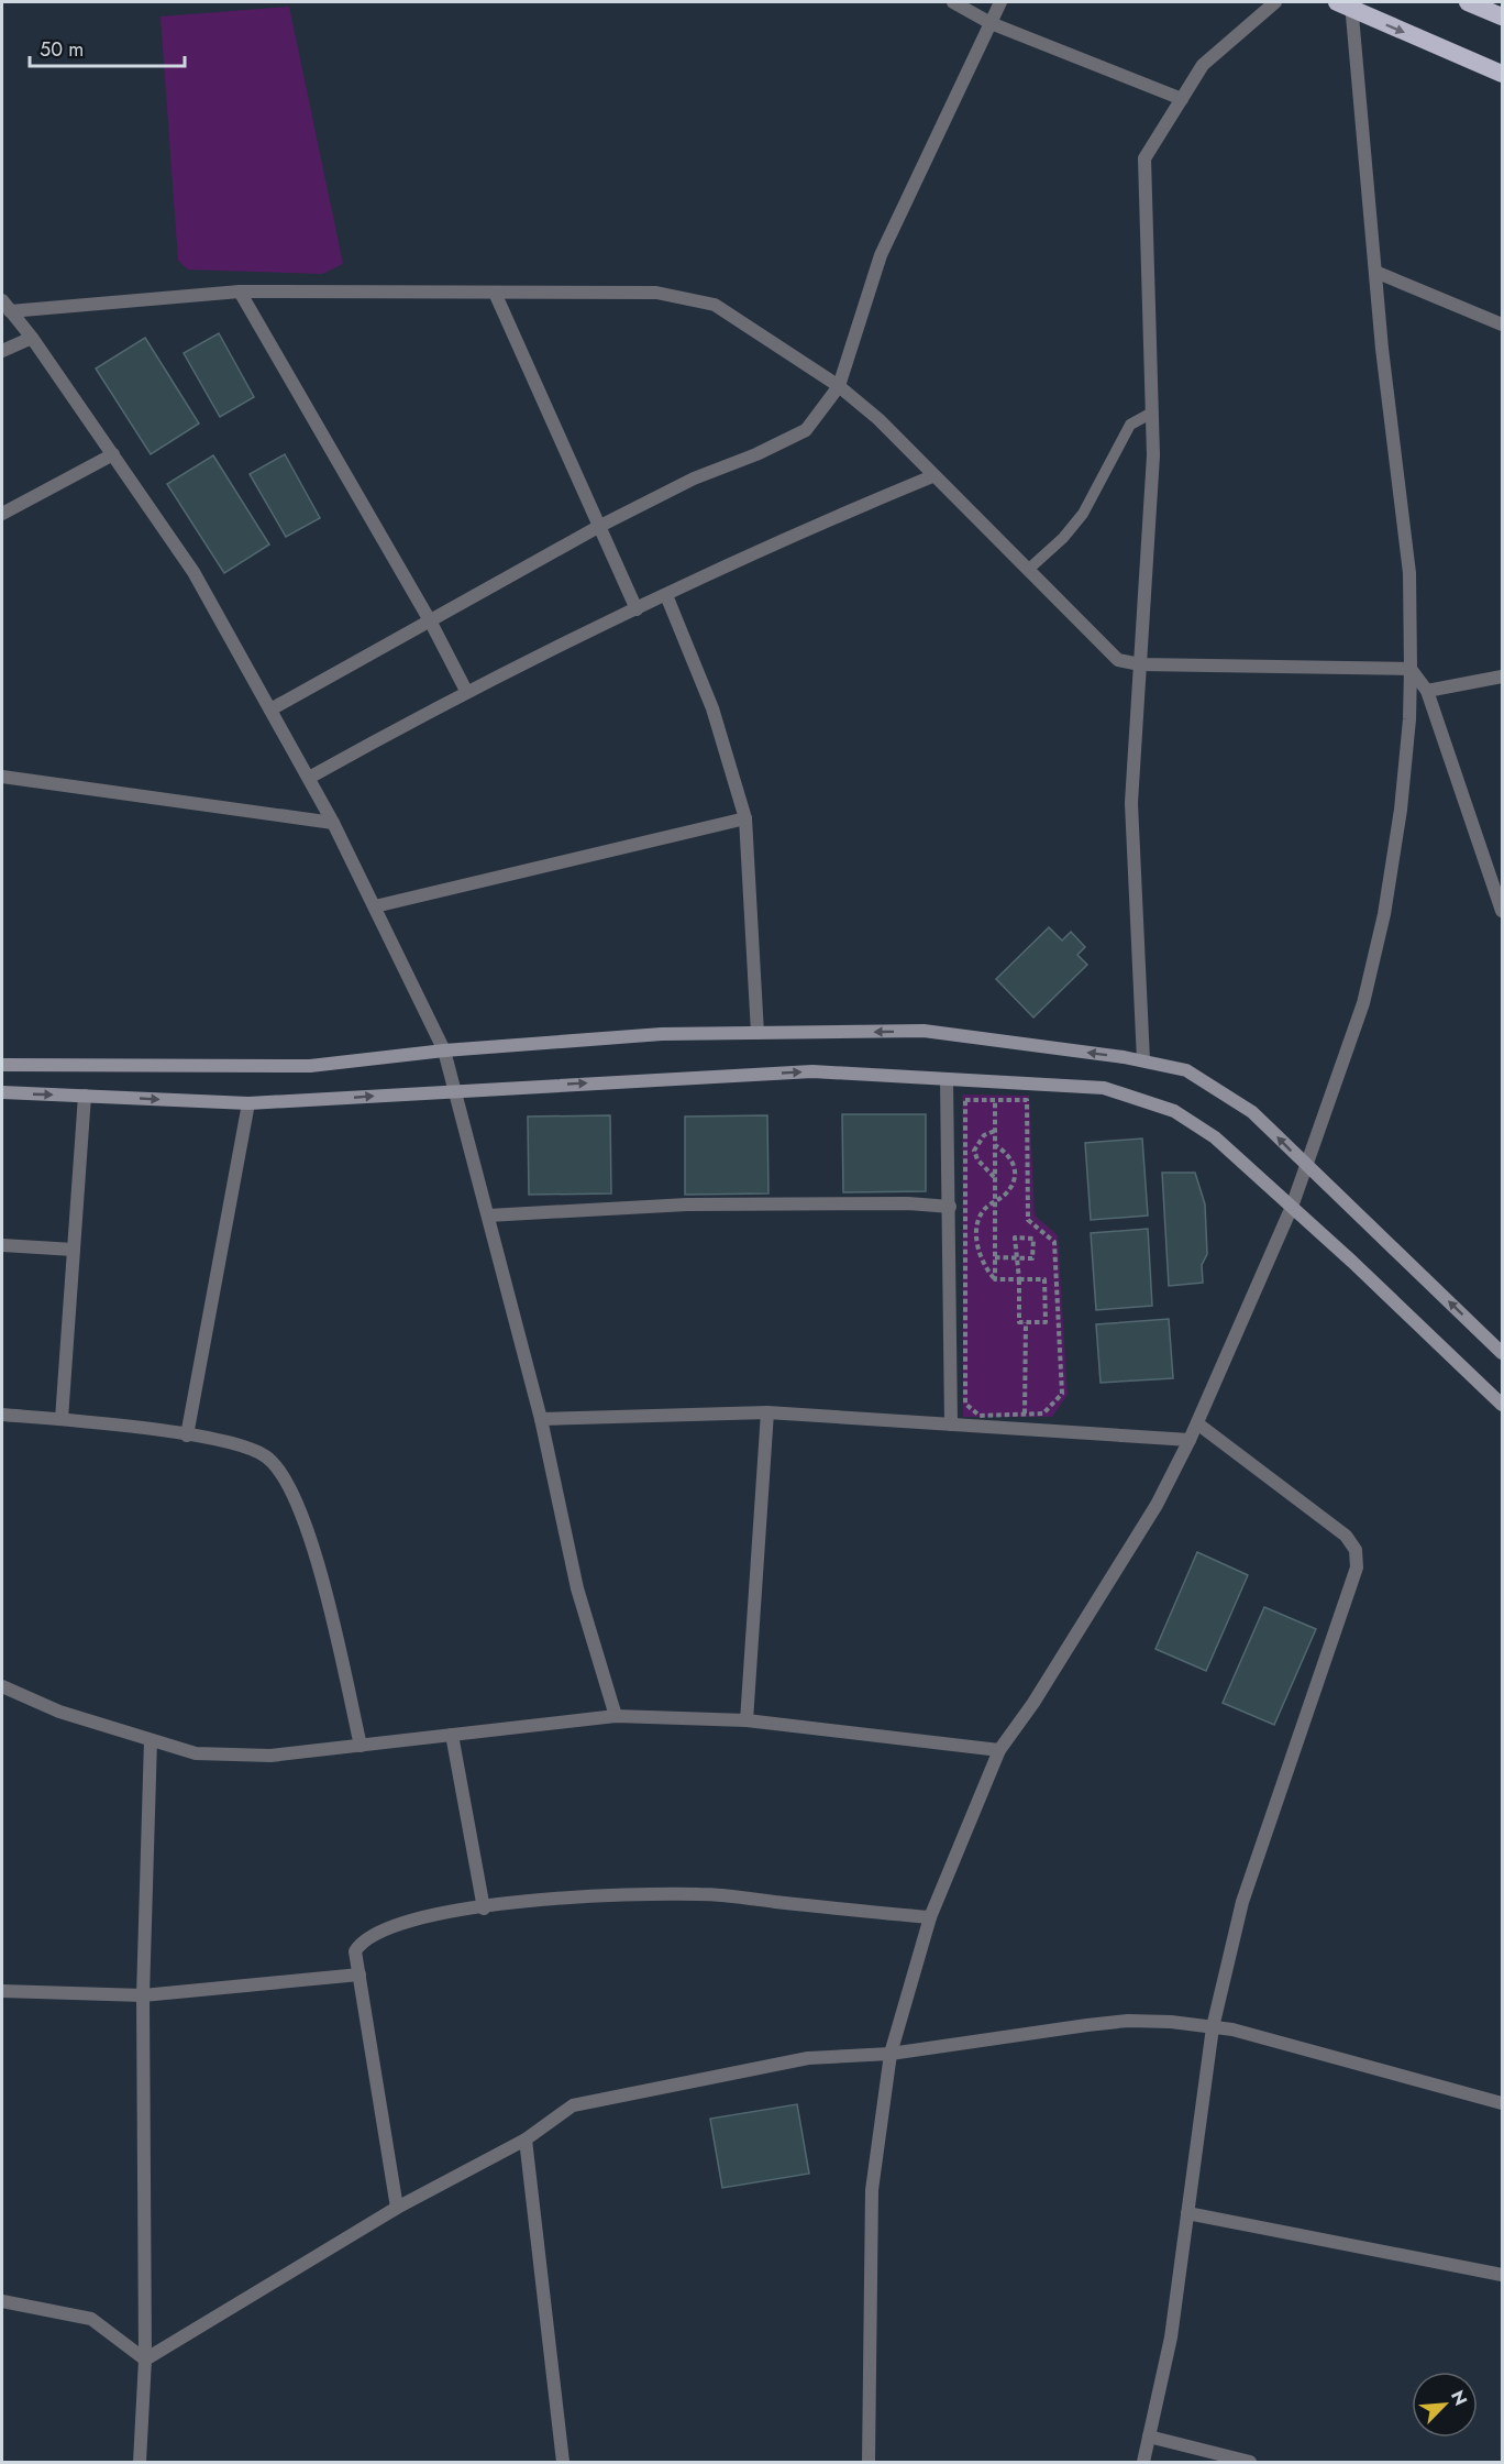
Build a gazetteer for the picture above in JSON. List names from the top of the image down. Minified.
{"scale_bar":"50 m","north":"top right"}
